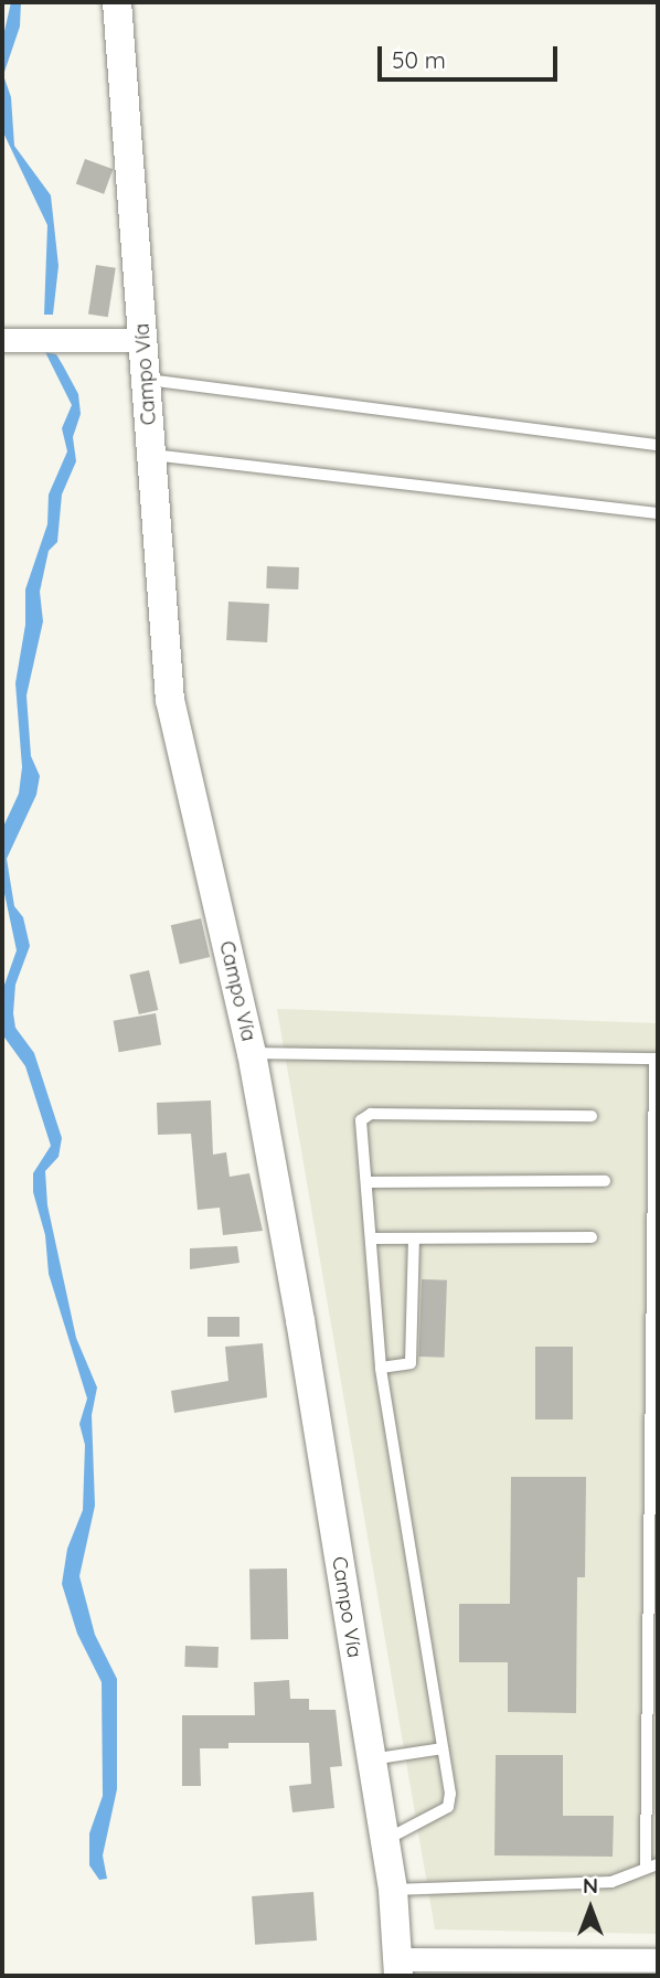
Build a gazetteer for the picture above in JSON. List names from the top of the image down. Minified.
{"streets":{"street":["Campo Vía"]},"scale_bar":"50 m","north":"top"}
